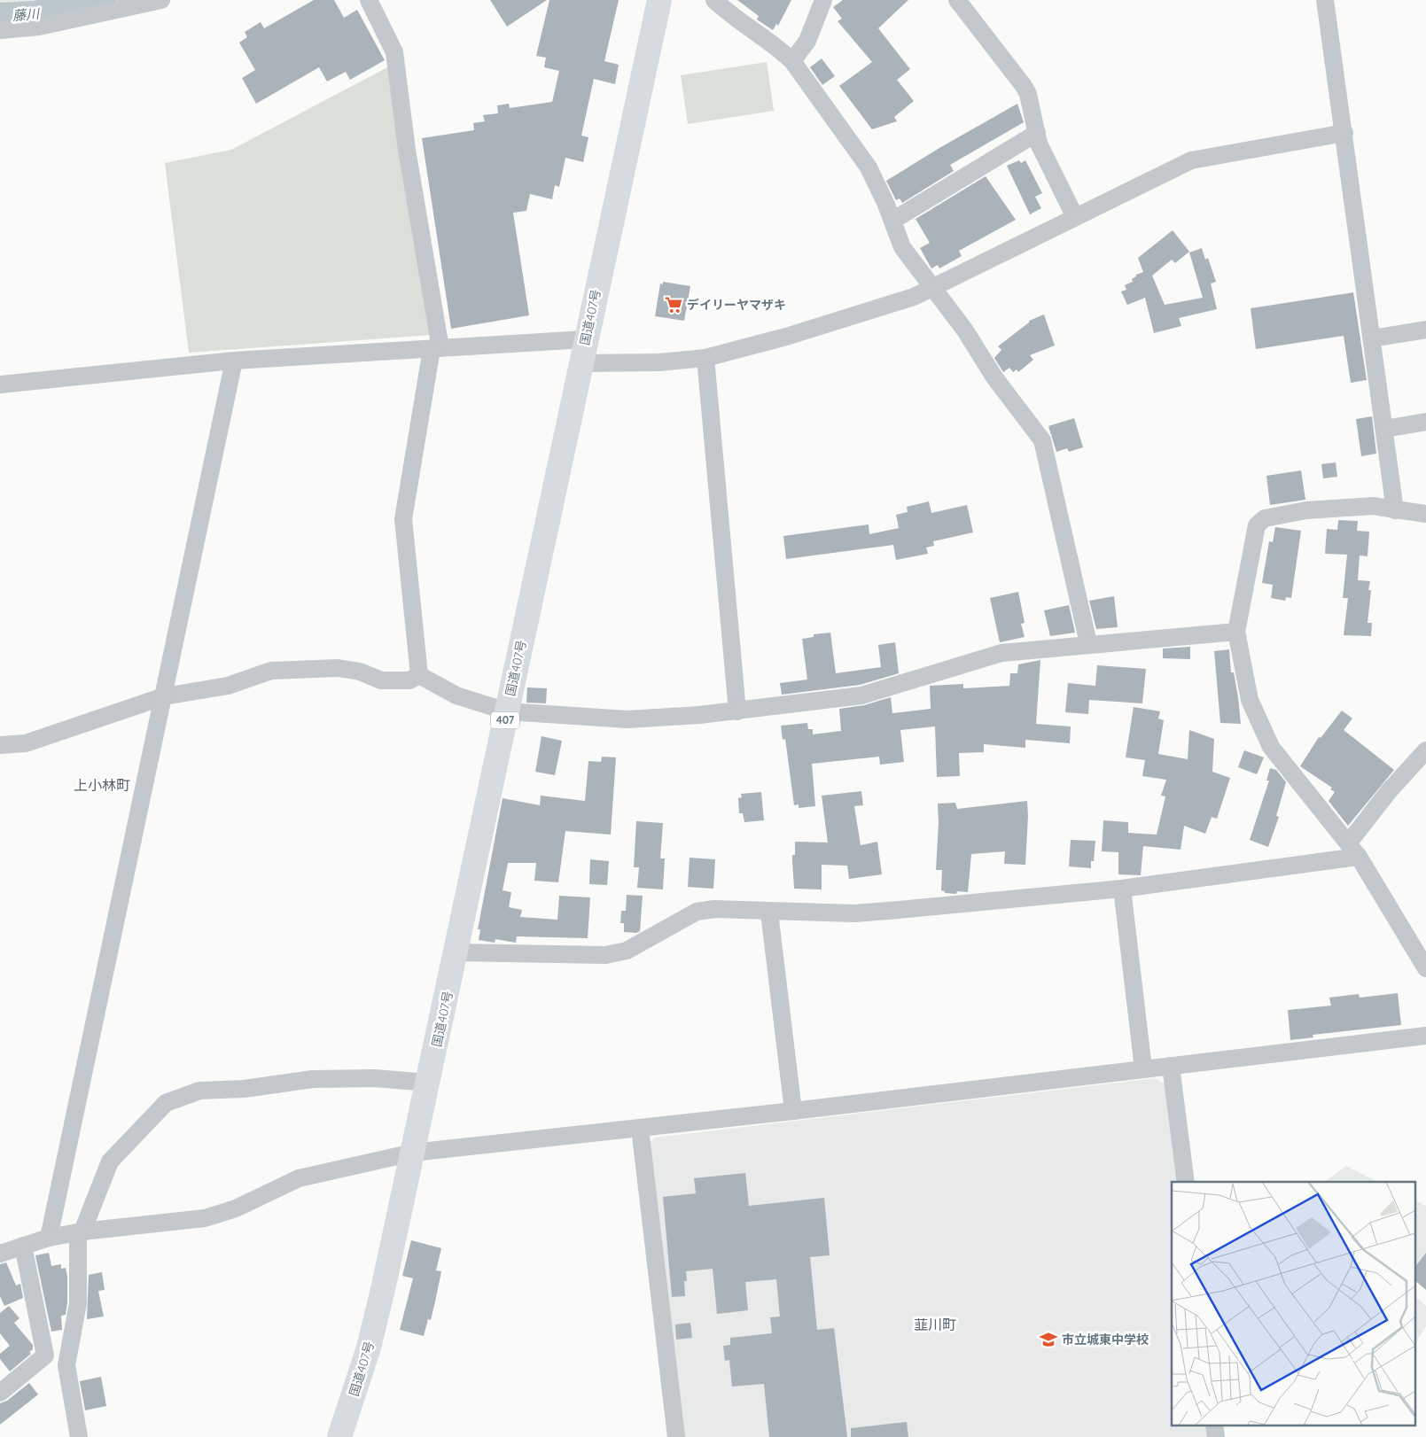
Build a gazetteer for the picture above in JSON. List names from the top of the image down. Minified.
{"streets":{"highway":["国道407号","407"]},"districts":["上小林町","韮川町"],"water":["藤川"],"places":{"supermarket":["デイリーヤマザキ"],"school or university":["市立城東中学校"]}}
